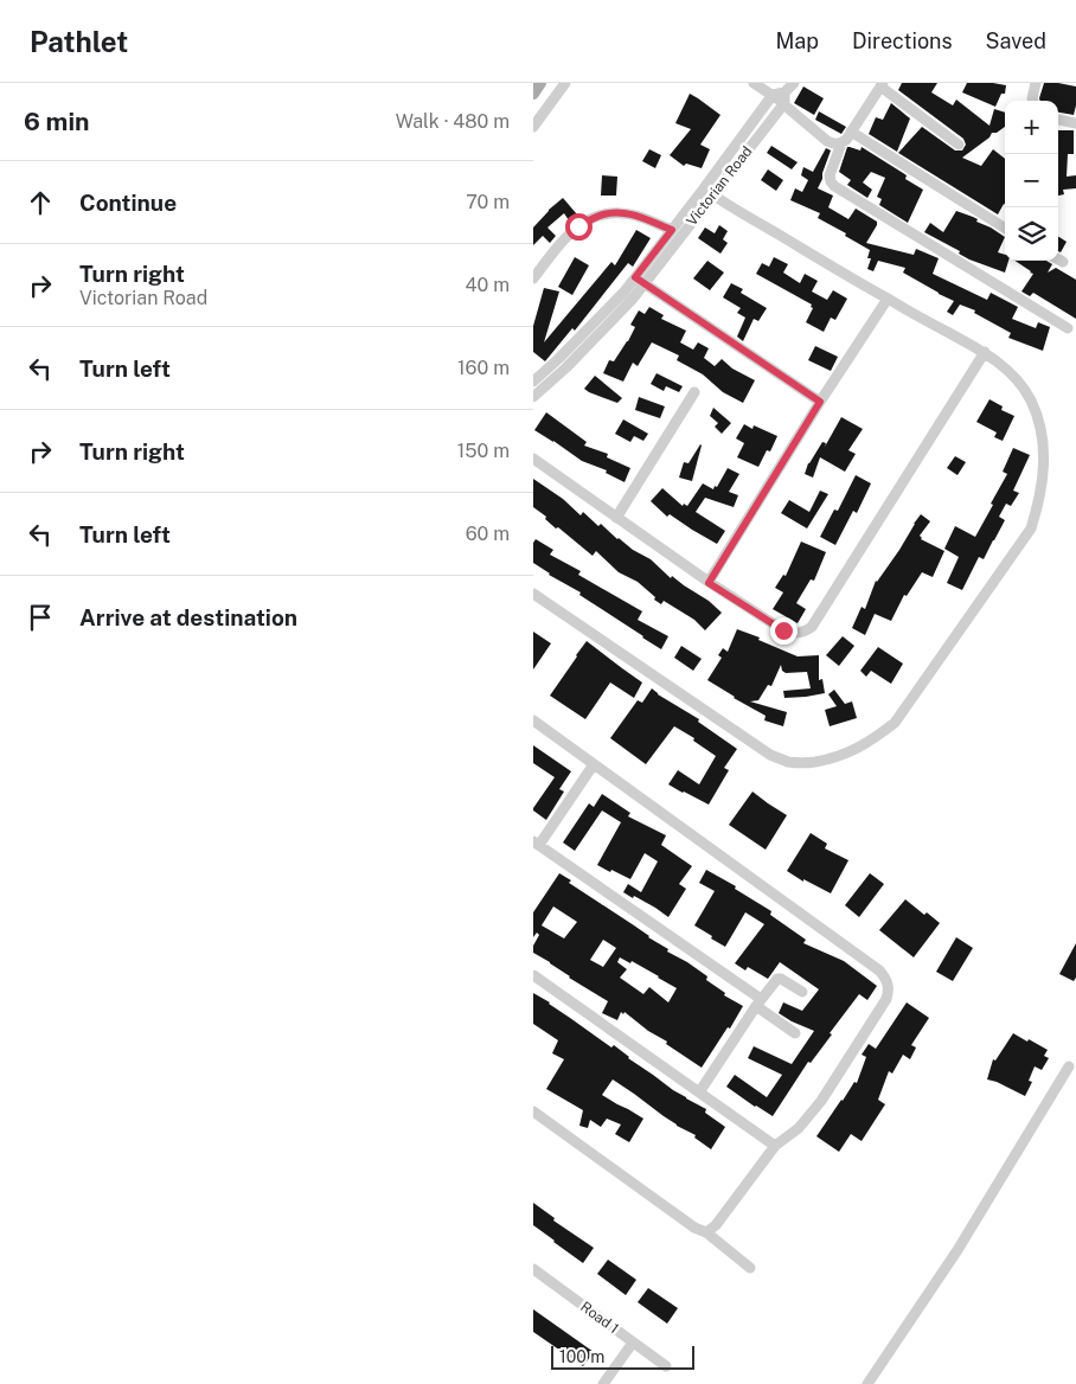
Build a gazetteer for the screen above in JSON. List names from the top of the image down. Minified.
{"streets":{"street":["Victorian Road","Road 1"]},"scale_bar":"100 m","page":{"header":"Pathlet","nav":["Map","Directions","Saved"],"heading":["6 min","Walk · 480 m"],"map_buttons":["+","−"],"list":[["Continue","70 m"],["Turn right","Victorian Road","40 m"],["Turn left","160 m"],["Turn right","150 m"],["Turn left","60 m"],"Arrive at destination"],"scale":"100 m"}}
